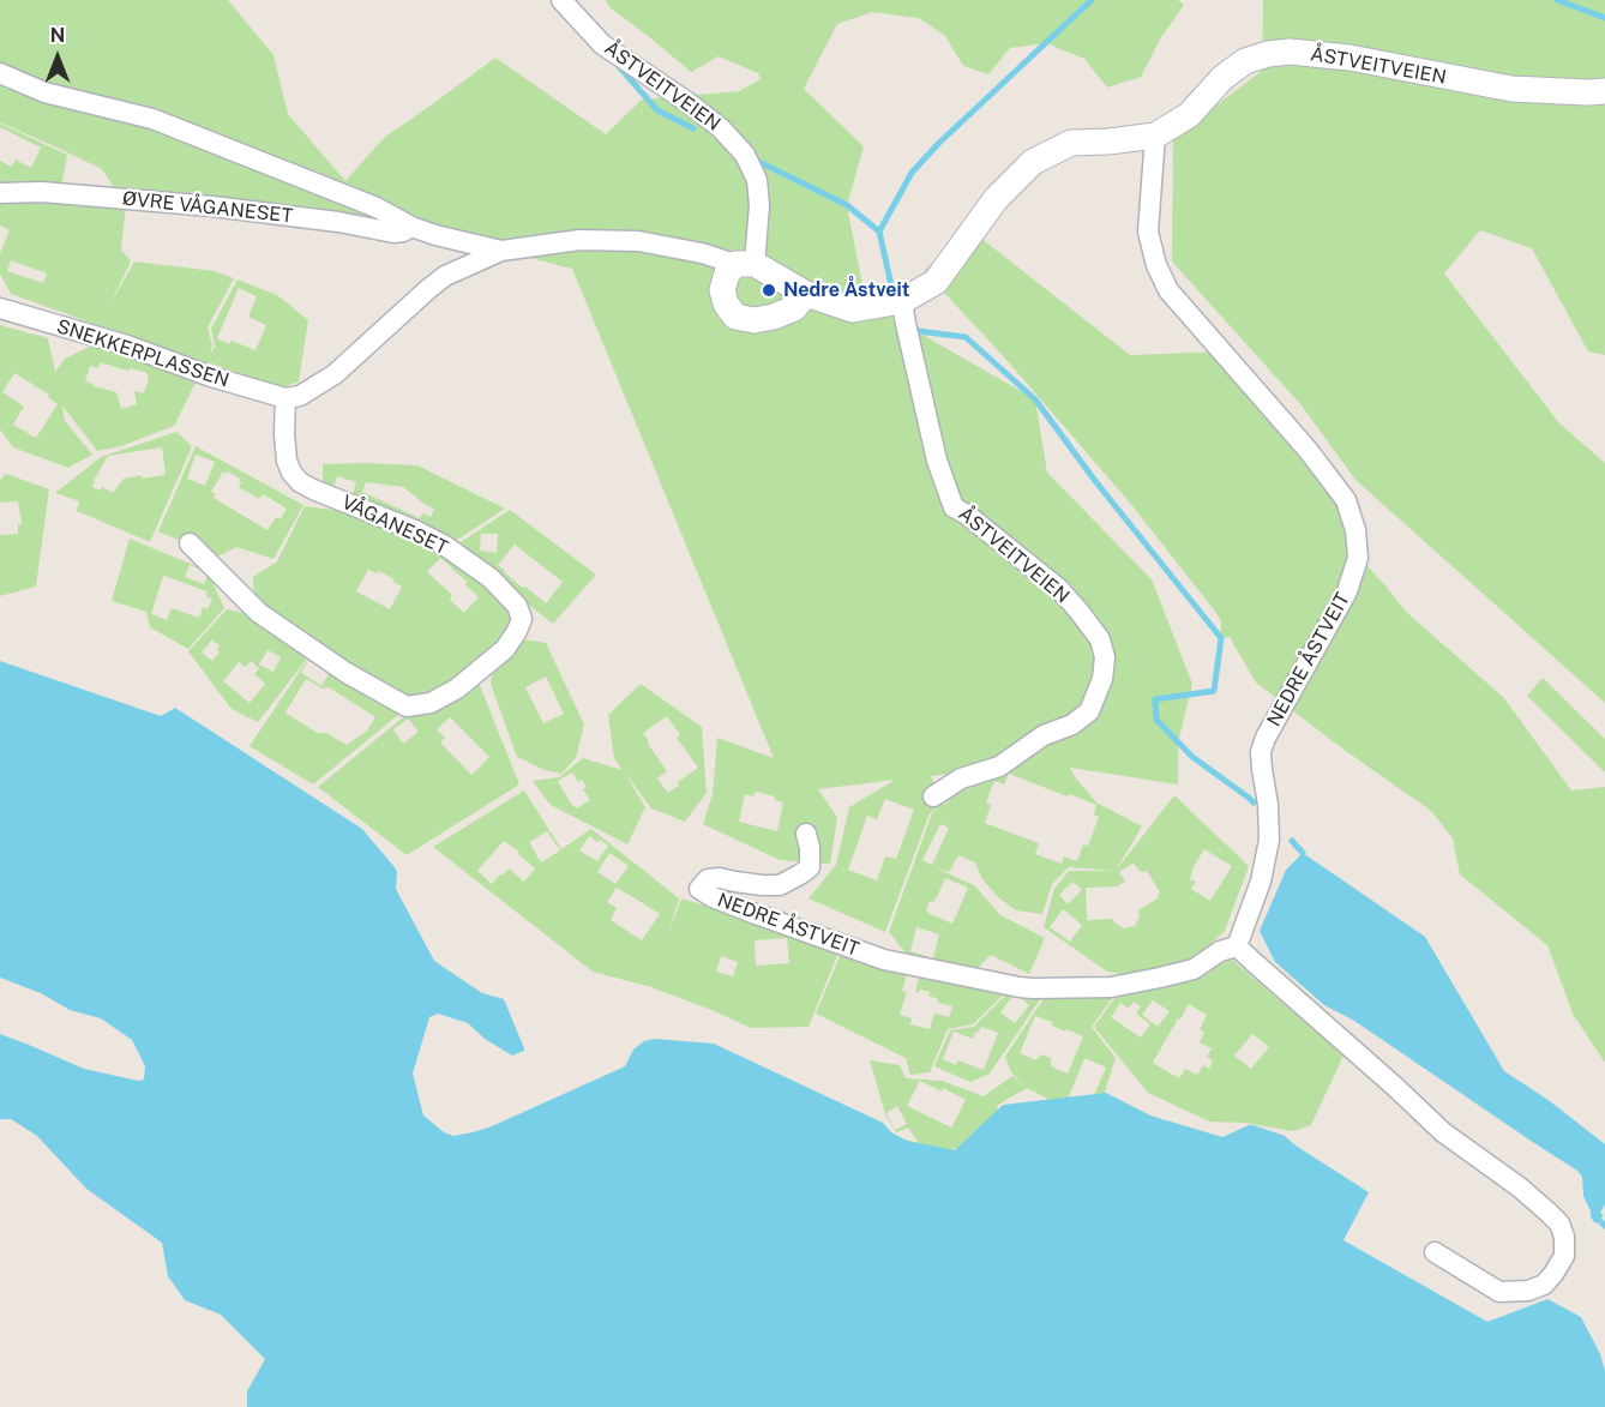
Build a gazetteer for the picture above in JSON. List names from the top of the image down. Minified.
{"streets":{"street":["ÅSTVEITVEIEN","ØVRE VÅGANESET","SNEKKERPLASSEN","VÅGANESET","NEDRE ÅSTVEIT"]},"crossings":[["ÅSTVEITVEIEN","NEDRE ÅSTVEIT"],["SNEKKERPLASSEN","VÅGANESET"]],"places":["Nedre Åstveit"],"north":"top"}
